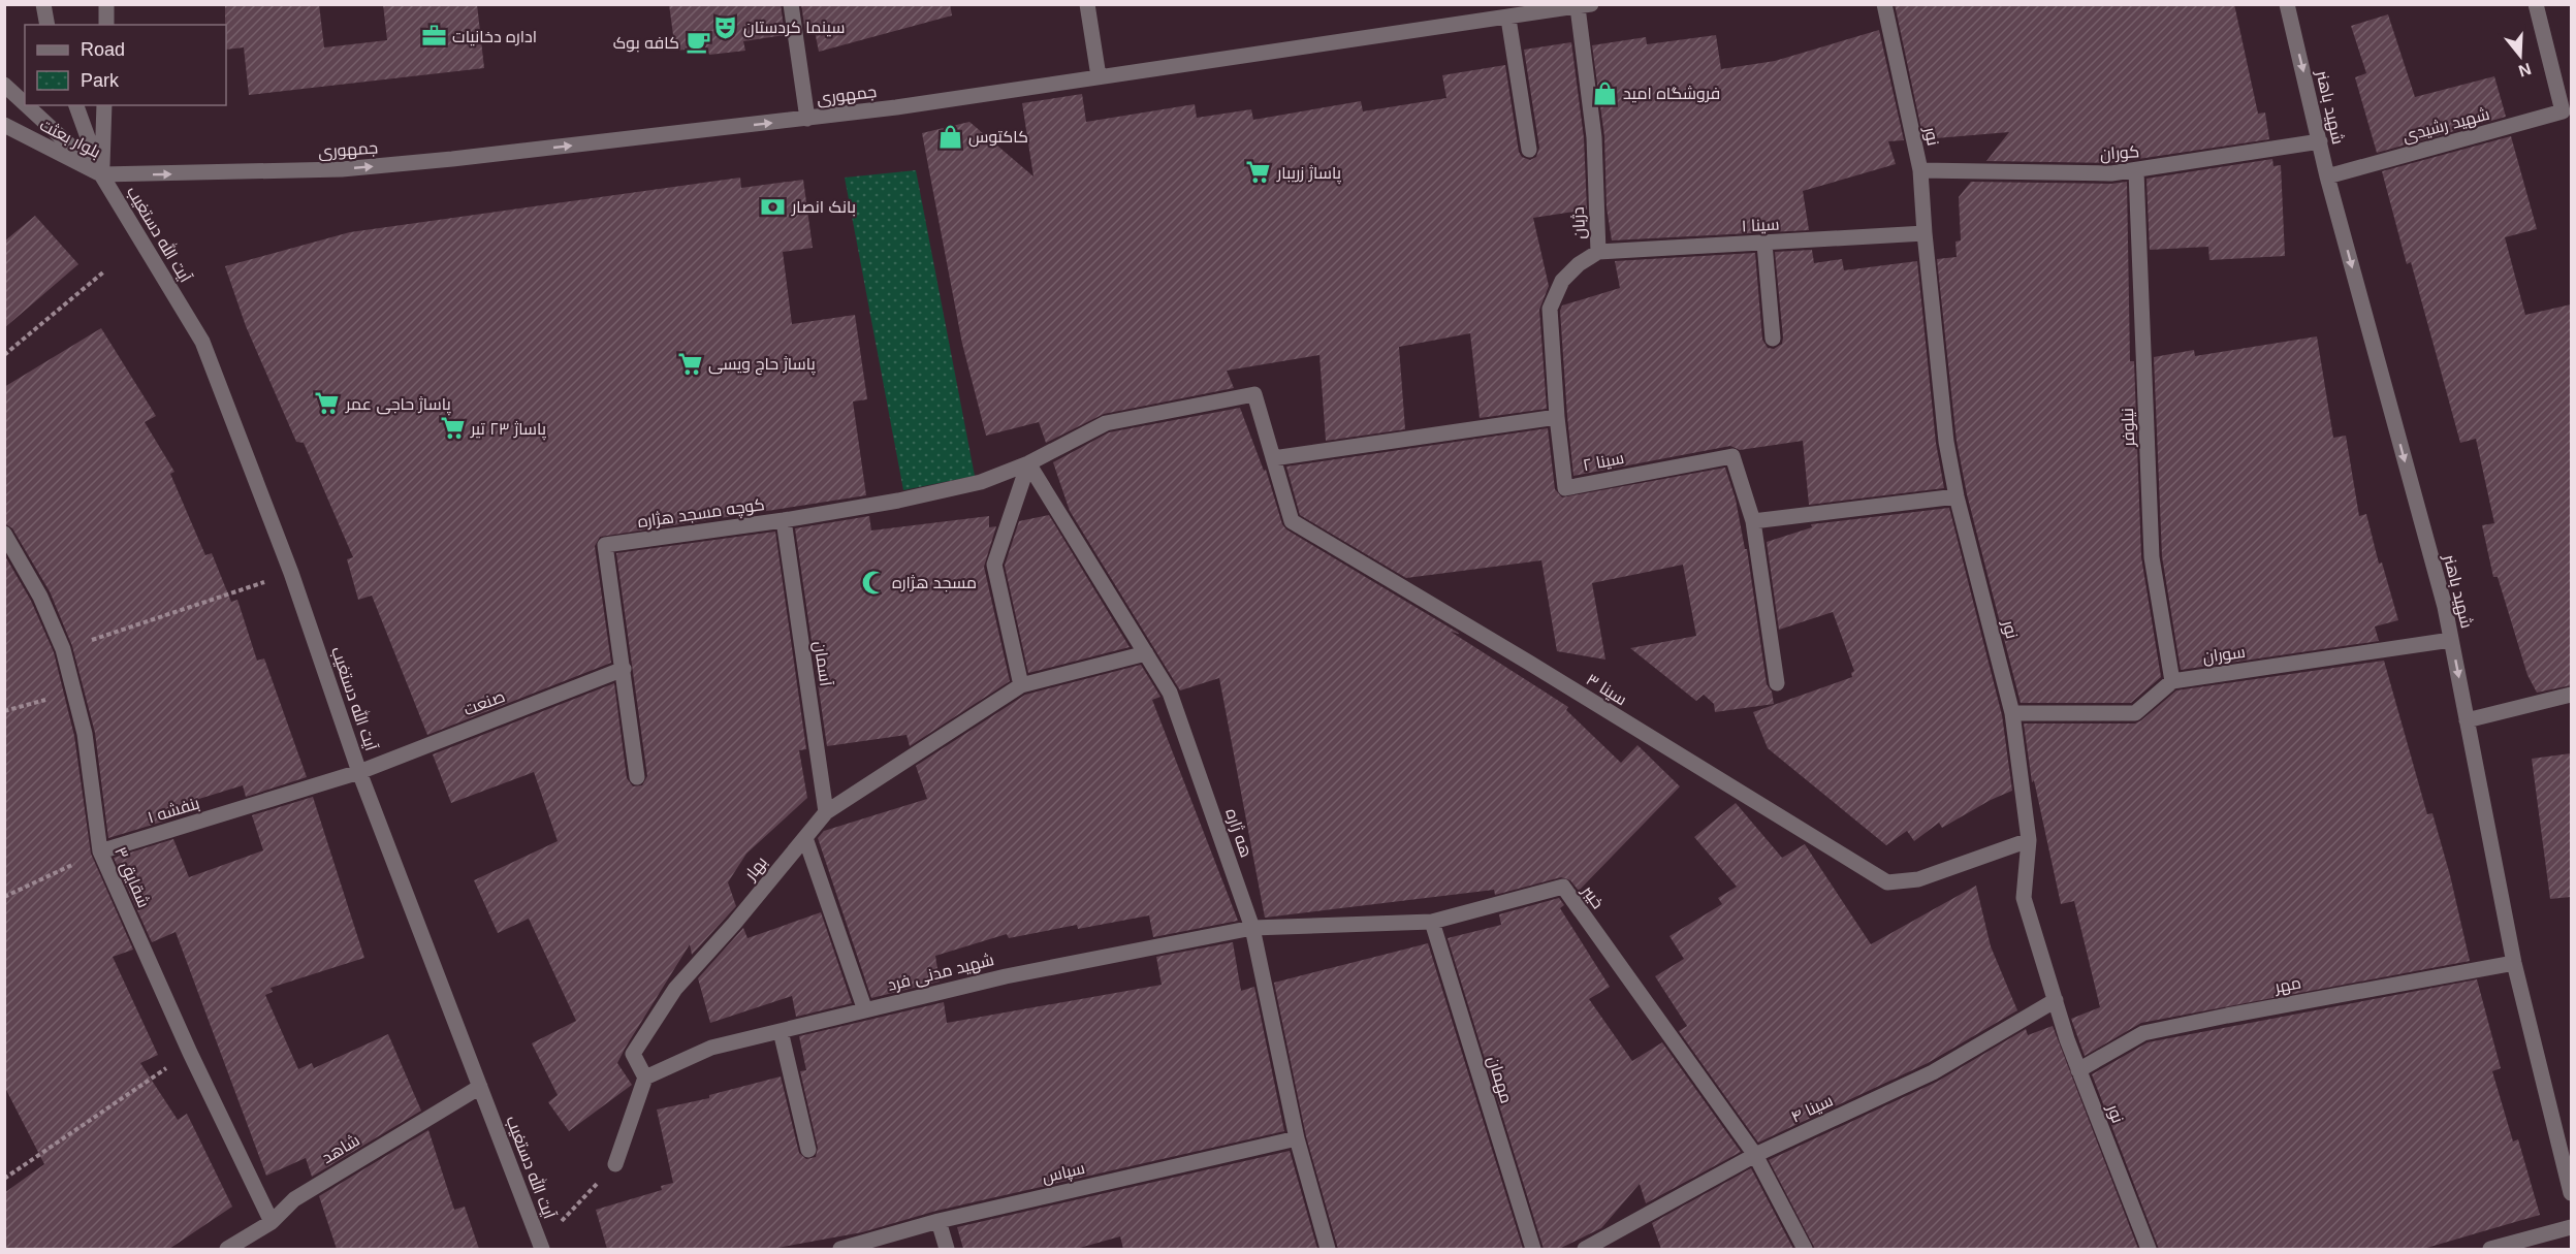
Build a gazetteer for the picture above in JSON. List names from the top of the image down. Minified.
{"streets":{"street":["جمهوری","شهید باهنر","شهید رشیدی","نور","بلوار بعثت","کوران","دژبان","سینا ۱","آیت الله دستغیب","نیلوفر","سینا ۲","کوچه مسجد هژاره","سوران","آسمان","سینا ۳","صنعت","بنفشه ۱","هه ژاره","بهار","شقایق ۳","خیبر","شهید مدنی فرد","مهر","مهمان","سینا ۴","شاهد","سپاس"]},"crossings":[["جمهوری","بلوار بعثت"],["جمهوری","دژبان"],["جمهوری","آیت الله دستغیب"],["شهید باهنر","شهید رشیدی"],["شهید باهنر","کوران"],["شهید باهنر","سوران"],["شهید باهنر","مهر"],["نور","کوران"],["نور","سینا ۱"],["نور","سینا ۳"],["نور","مهر"],["نور","سینا ۴"],["بلوار بعثت","آیت الله دستغیب"],["کوران","نیلوفر"],["دژبان","سینا ۱"],["دژبان","سینا ۲"],["آیت الله دستغیب","صنعت"],["آیت الله دستغیب","بنفشه ۱"],["آیت الله دستغیب","شاهد"],["نیلوفر","سوران"],["کوچه مسجد هژاره","آسمان"],["کوچه مسجد هژاره","سینا ۳"],["کوچه مسجد هژاره","صنعت"],["کوچه مسجد هژاره","هه ژاره"],["آسمان","بهار"],["صنعت","بنفشه ۱"],["بنفشه ۱","شقایق ۳"],["هه ژاره","بهار"],["هه ژاره","خیبر"],["هه ژاره","شهید مدنی فرد"],["هه ژاره","سپاس"],["بهار","شهید مدنی فرد"],["شقایق ۳","شاهد"],["خیبر","شهید مدنی فرد"],["خیبر","مهمان"],["خیبر","سینا ۴"]],"one_way":["جمهوری","شهید باهنر"],"places":{"theatre":["سینما کردستان"],"office":["اداره دخانیات"],"cafe":["کافه بوک"],"shop":["فروشگاه امید","کاکتوس"],"supermarket":["پاساژ زریبار","پاساژ حاج ویسی","پاساژ حاجی عمر","پاساژ ۲۳ تیر"],"bank":["بانک انصار"],"mosque":["مسجد هژاره"]},"legend":["Road","Park"],"north":"bottom"}
